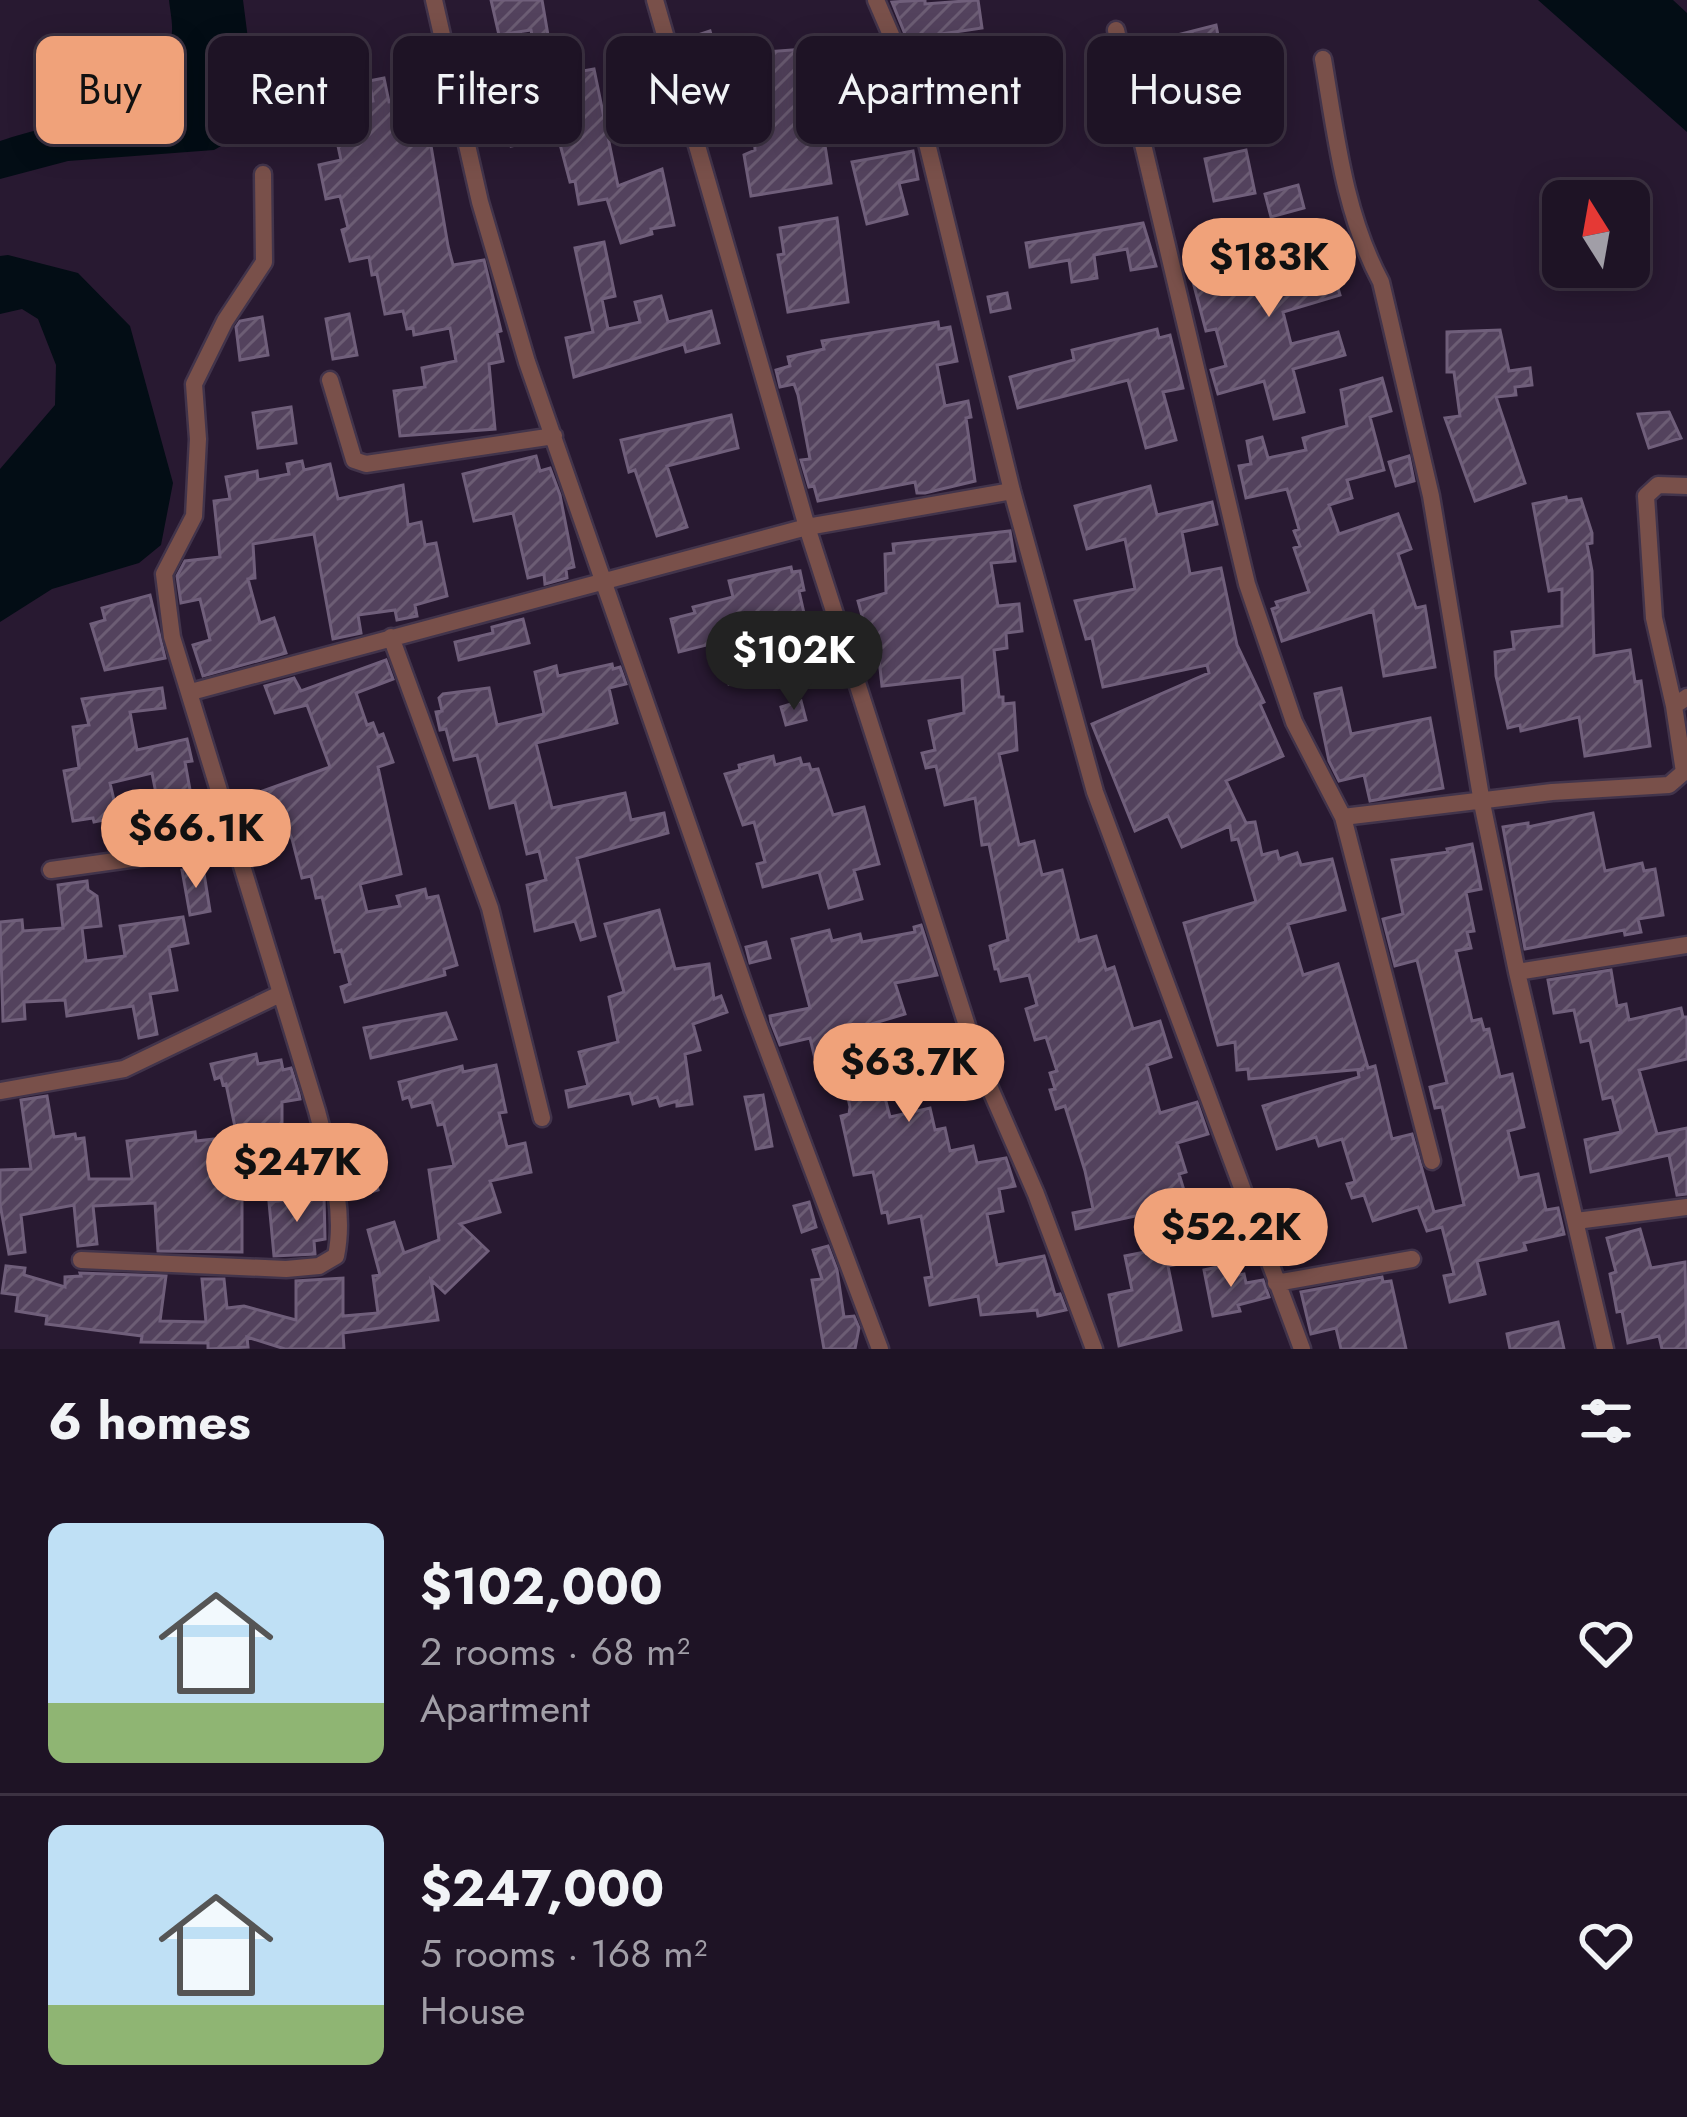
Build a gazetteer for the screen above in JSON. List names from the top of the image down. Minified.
{"north":"top","page":{"chip":["Buy","Rent","Filters","New","Apartment","House"],"price":["$183K","$102K","$66.1K","$63.7K","$247K","$52.2K"],"heading":"6 homes","list":[{"name":"$102,000","note":"2 rooms · 68 m² · Apartment"},{"name":"$247,000","note":"5 rooms · 168 m² · House"}]}}
